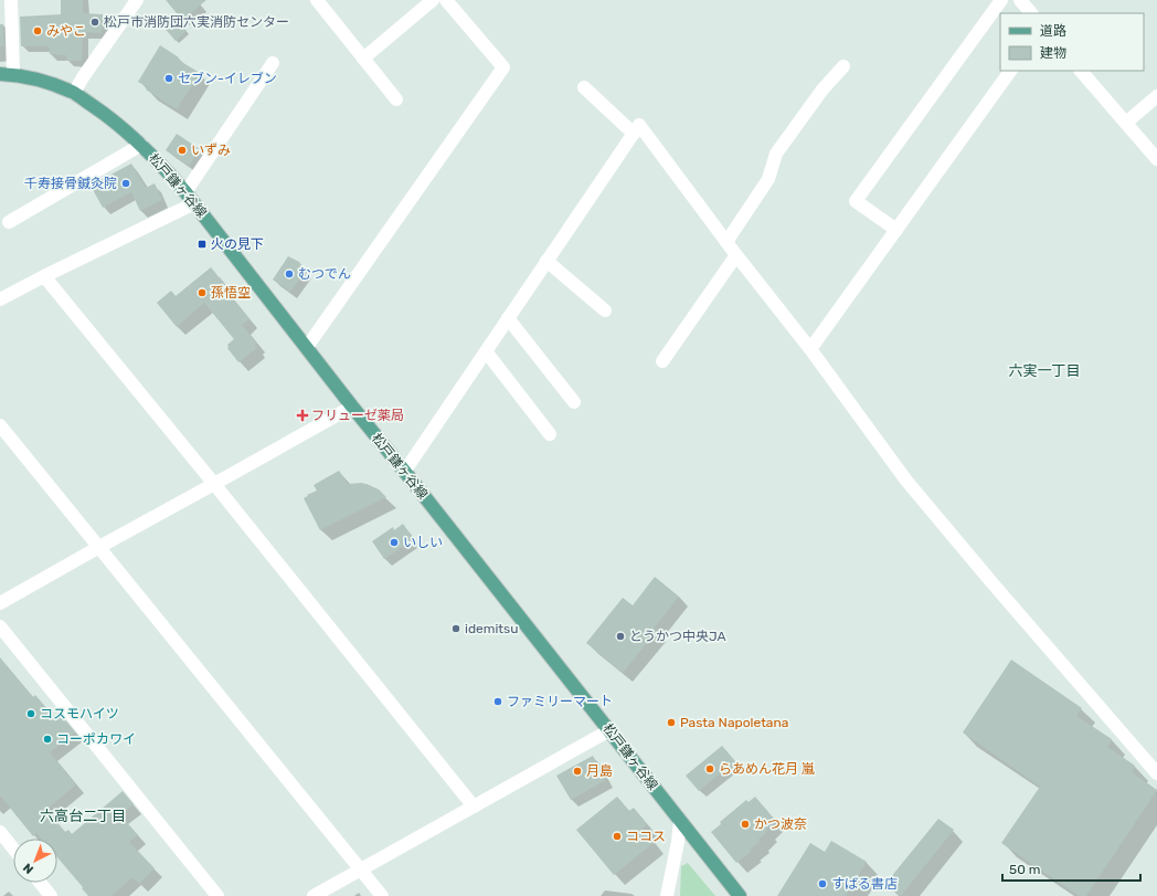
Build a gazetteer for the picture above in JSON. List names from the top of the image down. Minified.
{"streets":{"main road":["松戸鎌ヶ谷線"]},"districts":["六実一丁目","六高台二丁目"],"places":{"other":["松戸市消防団六実消防センター","みやこ","セブン-イレブン","いずみ","千寿接骨鍼灸院","むつでん","孫悟空","いしい","idemitsu","とうかつ中央JA","ファミリーマート","コスモハイツ","Pasta Napoletana","コーポカワイ","らあめん花月 嵐","月島","かつ波奈","ココス","すばる書店"],"transit":["火の見下"],"health":["フリューゼ薬局"]},"legend":["道路","建物"],"scale_bar":"50 m","north":"bottom left"}
